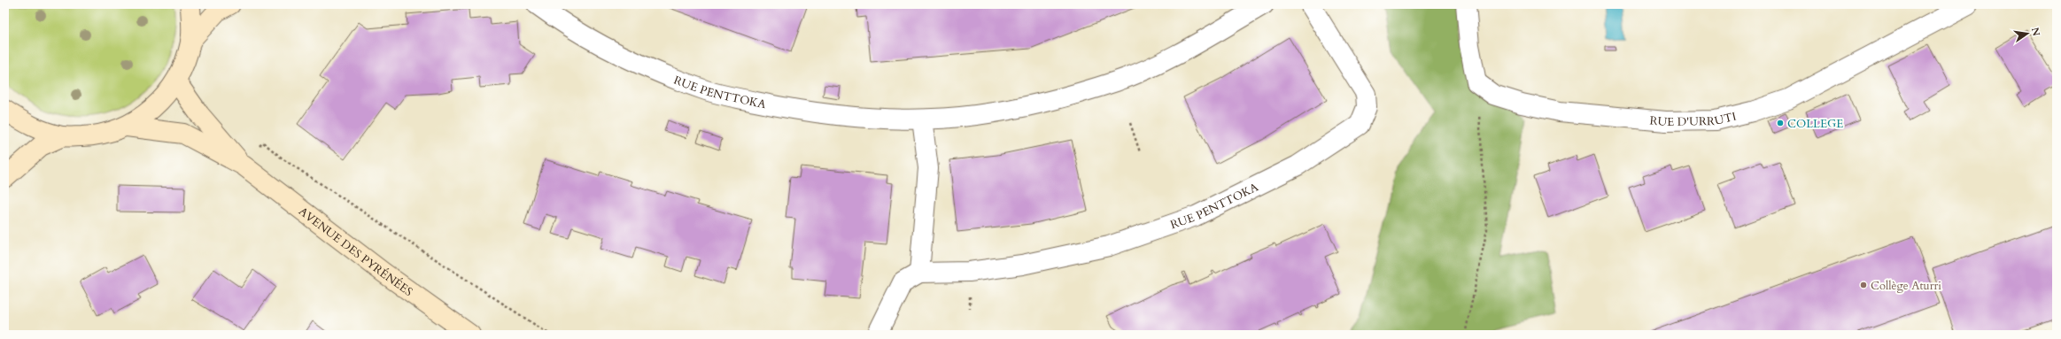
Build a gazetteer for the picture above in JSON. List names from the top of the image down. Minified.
{"streets":{"main road":["AVENUE DES PYRÉNÉES"],"street":["RUE PENTTOKA","RUE D'URRUTI"]},"places":["COLLEGE","Collège Aturri"],"north":"right"}
